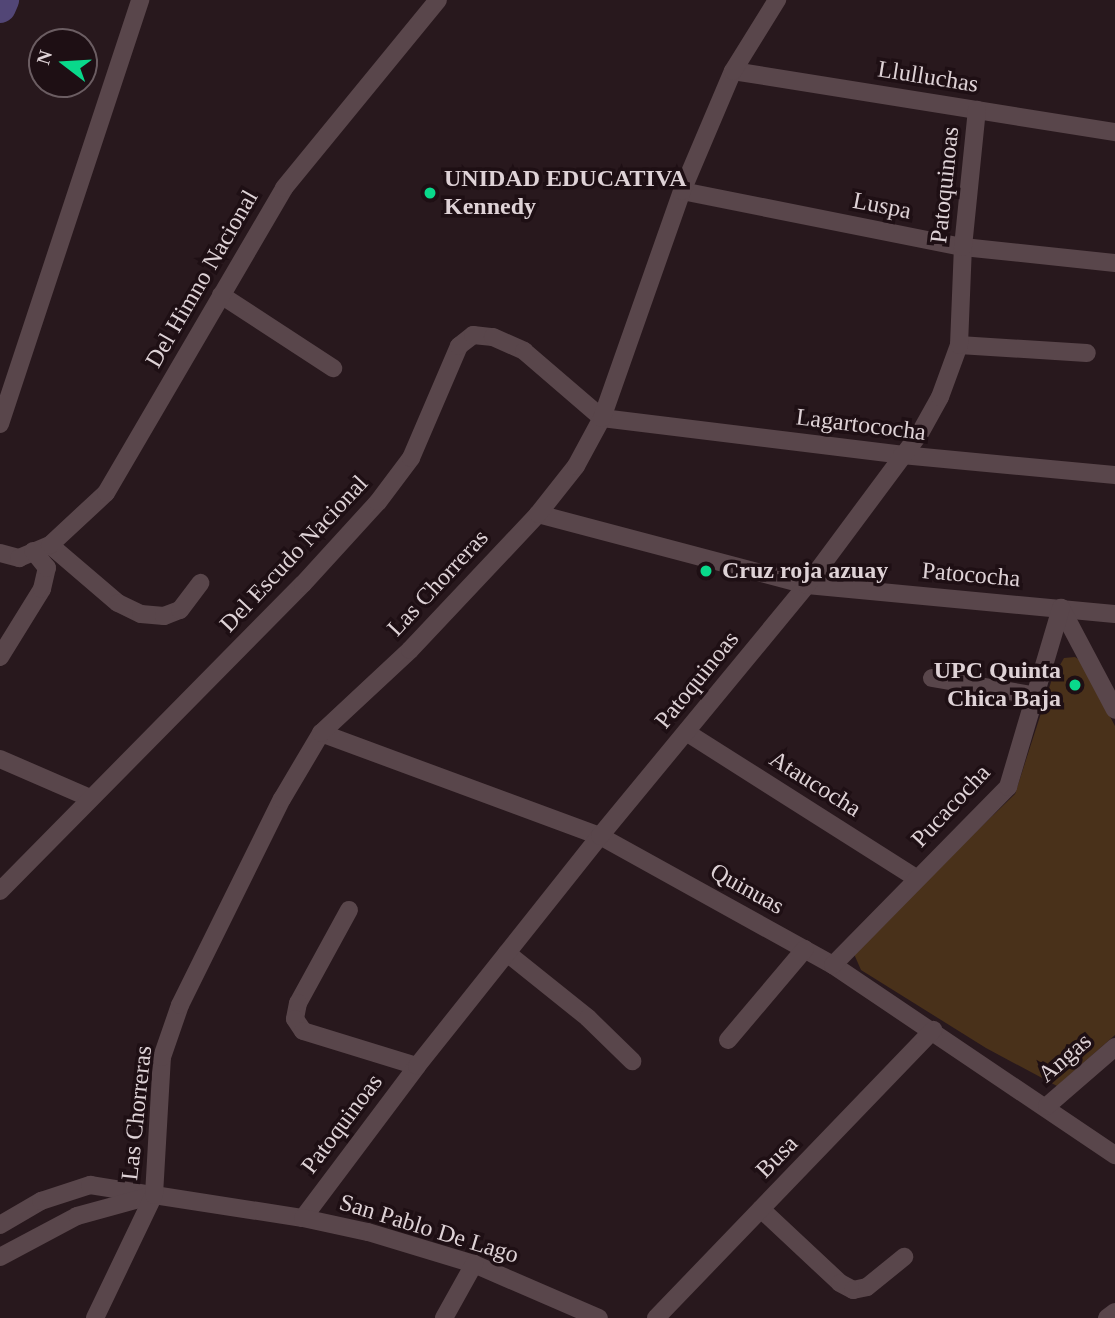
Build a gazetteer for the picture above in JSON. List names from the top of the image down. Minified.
{"streets":{"street":["Llulluchas","Patoquinoas","Luspa","Del Himno Nacional","Lagartococha","Del Escudo Nacional","Patococha","Las Chorreras","Ataucocha","Pucacocha","Quinuas","Angas","Busa","San Pablo De Lago"]},"crossings":[["Llulluchas","Patoquinoas"],["Llulluchas","Las Chorreras"],["Patoquinoas","Luspa"],["Patoquinoas","Lagartococha"],["Patoquinoas","Patococha"],["Patoquinoas","Ataucocha"],["Patoquinoas","Quinuas"],["Patoquinoas","San Pablo De Lago"],["Luspa","Las Chorreras"],["Lagartococha","Del Escudo Nacional"],["Lagartococha","Las Chorreras"],["Del Escudo Nacional","Las Chorreras"],["Patococha","Las Chorreras"],["Patococha","Pucacocha"],["Las Chorreras","Quinuas"],["Las Chorreras","San Pablo De Lago"],["Ataucocha","Pucacocha"],["Pucacocha","Quinuas"],["Quinuas","Angas"],["Quinuas","Busa"]],"places":["UNIDAD EDUCATIVA Kennedy","Cruz roja azuay","UPC Quinta Chica Baja"],"north":"left"}
